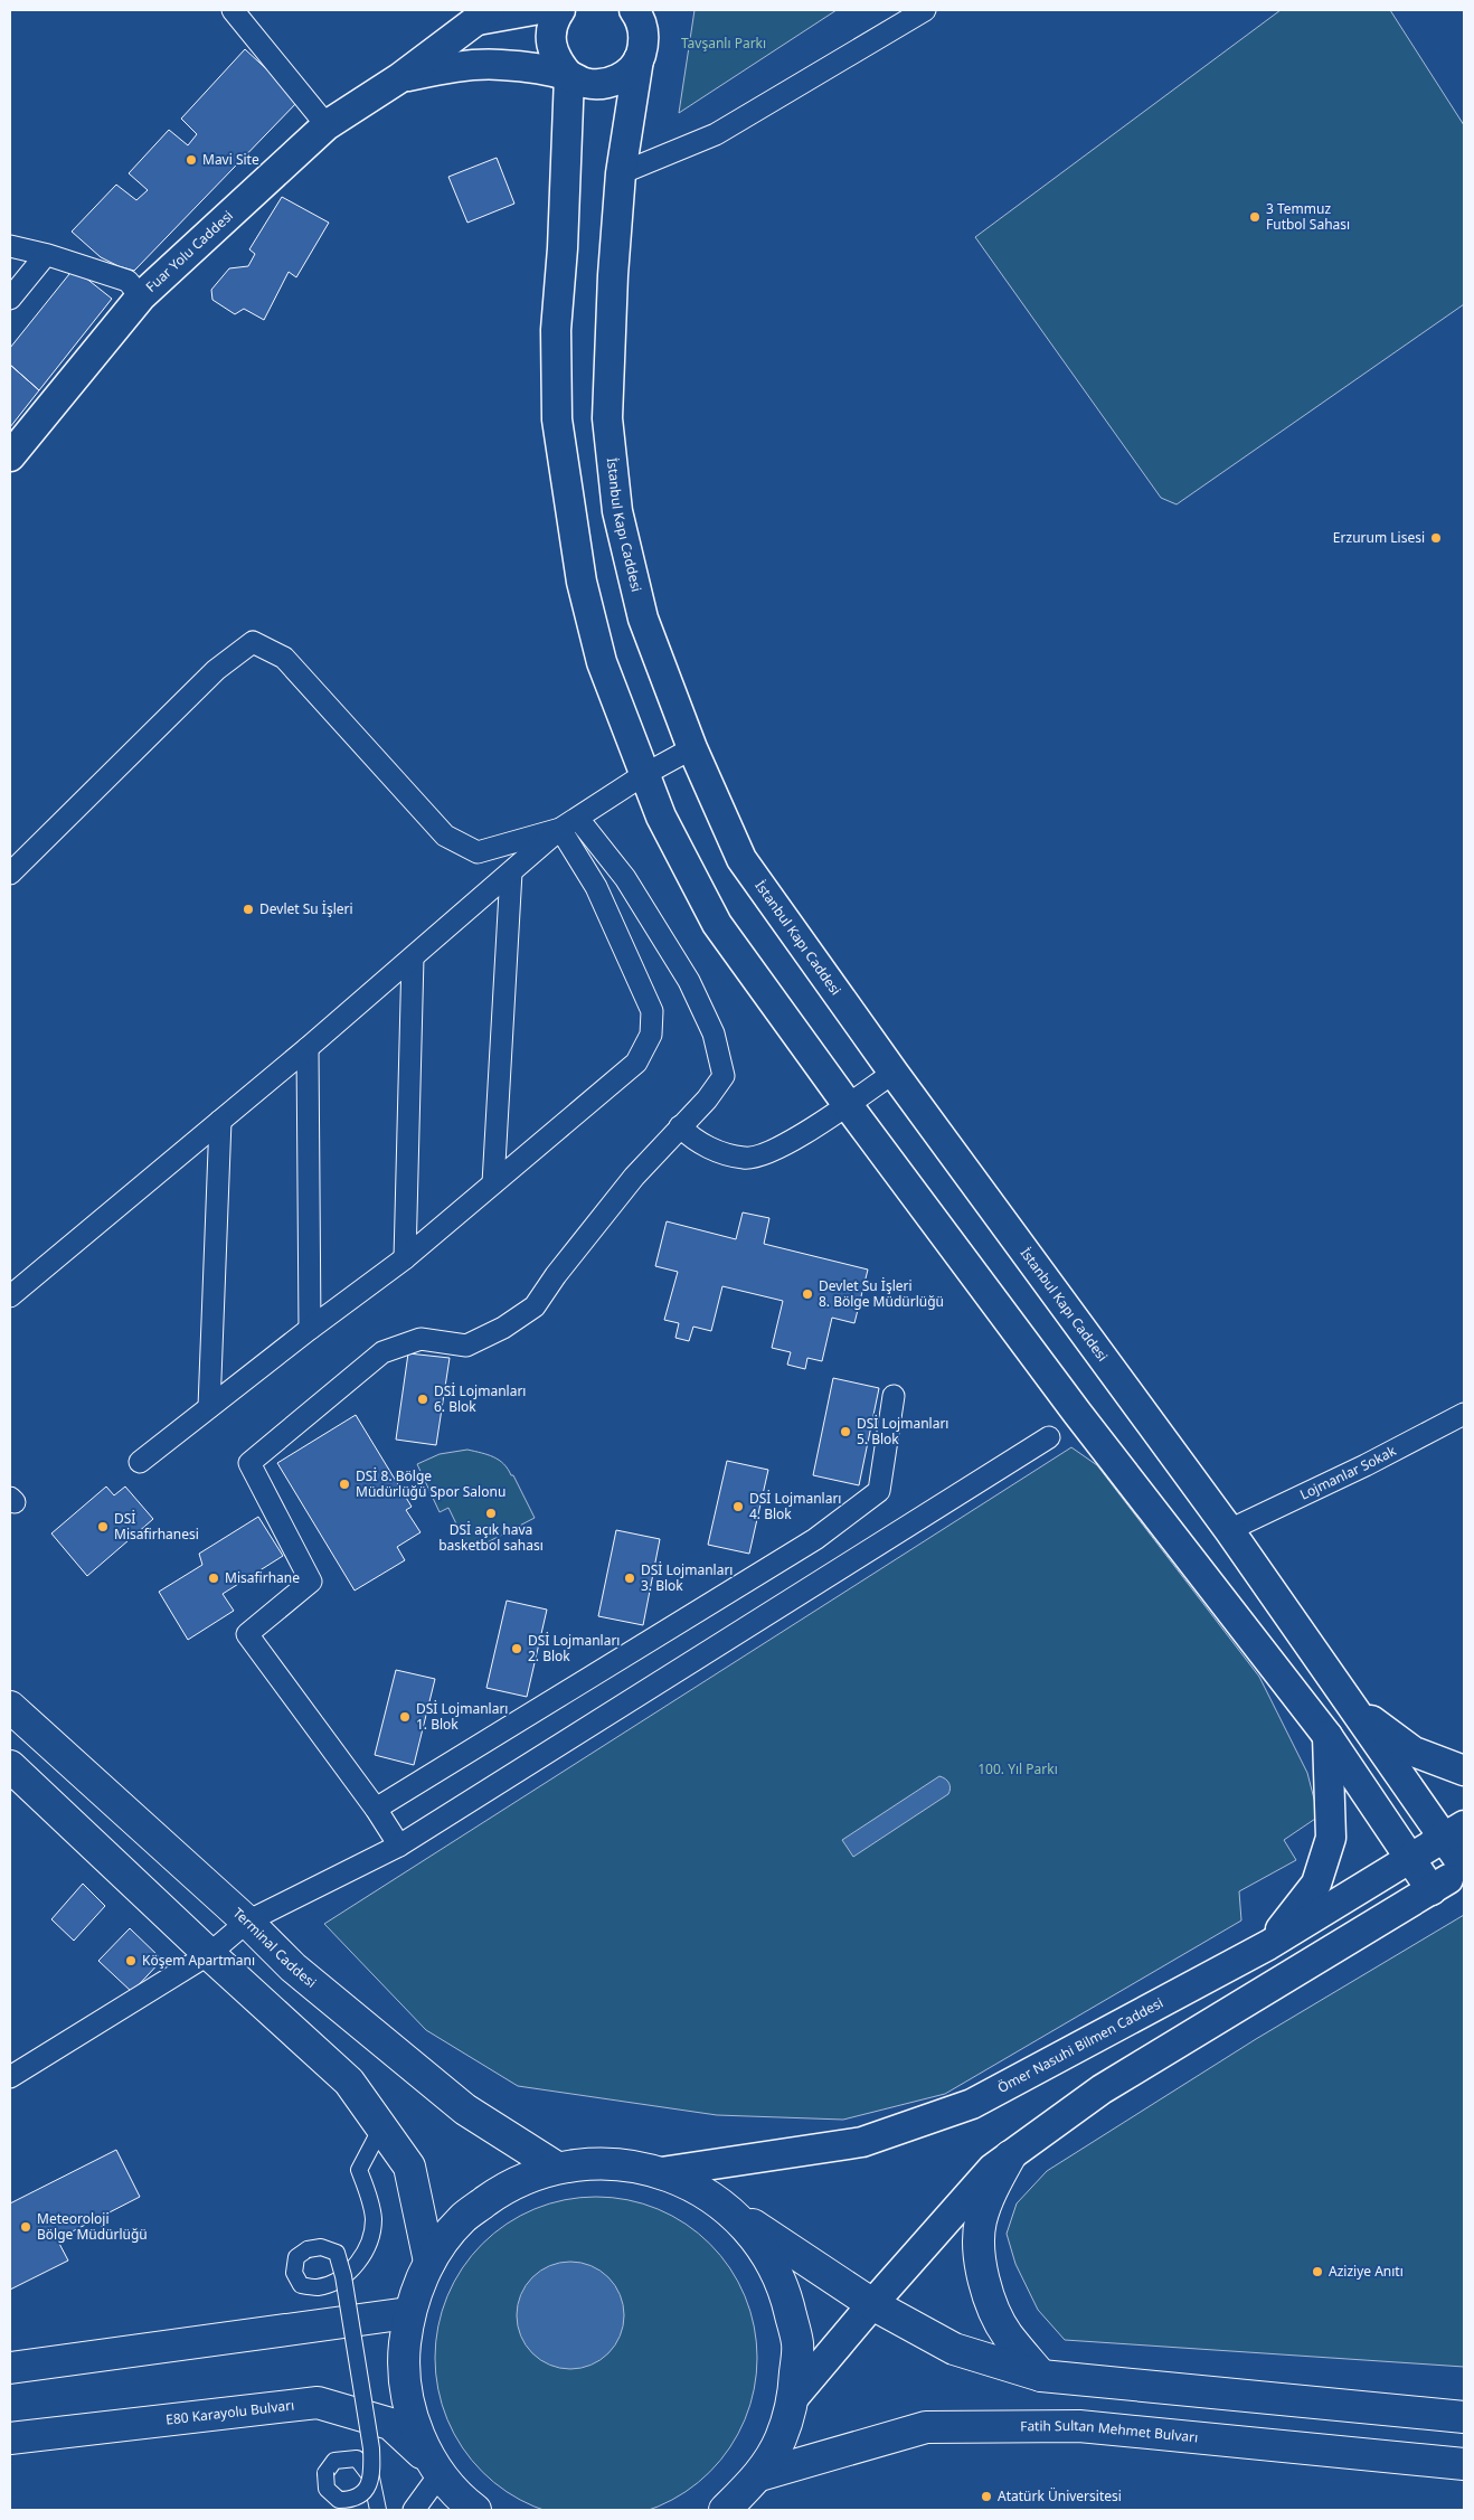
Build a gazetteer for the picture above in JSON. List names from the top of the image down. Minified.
{"streets":{"main road":["Fuar Yolu Caddesi","İstanbul Kapı Caddesi","Terminal Caddesi","Ömer Nasuhi Bilmen Caddesi","E80 Karayolu Bulvarı","Fatih Sultan Mehmet Bulvarı"],"street":["Lojmanlar Sokak"]},"crossings":[["İstanbul Kapı Caddesi","Lojmanlar Sokak"]],"parks":["Tavşanlı Parkı","100. Yıl Parkı"],"places":["Mavi Site","3 Temmuz Futbol Sahası","Erzurum Lisesi","Devlet Su İşleri","Devlet Su İşleri 8. Bölge Müdürlüğü","DSİ Lojmanları 6. Blok","DSİ Lojmanları 5. Blok","DSİ 8. Bölge Müdürlüğü Spor Salonu","DSİ Lojmanları 4. Blok","DSİ açık hava basketbol sahası","DSİ Misafirhanesi","Misafirhane","DSİ Lojmanları 3. Blok","DSİ Lojmanları 2. Blok","DSİ Lojmanları 1. Blok","Köşem Apartmanı","Meteoroloji Bölge Müdürlüğü","Aziziye Anıtı","Atatürk Üniversitesi"]}
